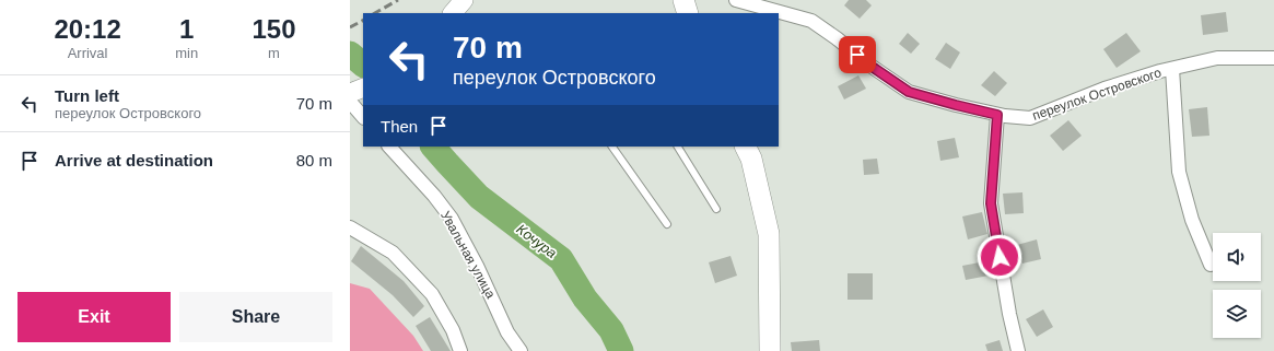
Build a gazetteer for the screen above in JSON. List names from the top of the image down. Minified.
{"streets":{"street":["переулок Островского","Увальная улица"]},"water":["Кочура"],"page":{"eta":["20:12","Arrival","1","min","150","m"],"turn":["70 m","переулок Островского"],"list":[{"name":"Turn left","note":"переулок Островского","value":"70 m"},{"name":"Arrive at destination","value":"80 m"}],"then":"Then","buttons":["Exit","Share"]}}
